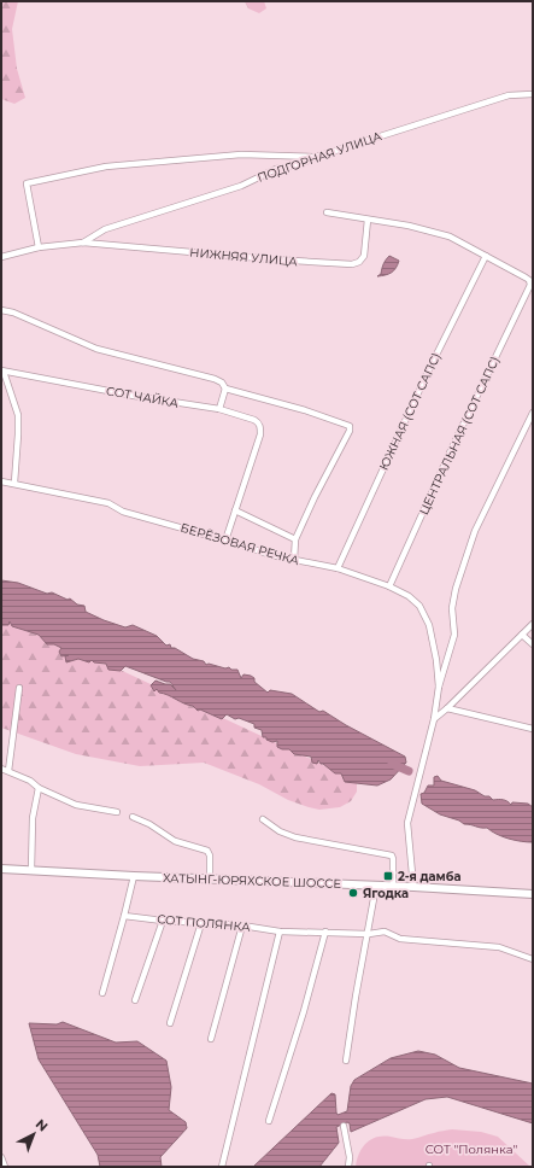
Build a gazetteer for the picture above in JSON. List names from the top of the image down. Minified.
{"streets":{"main road":["ХАТЫНГ-ЮРЯХСКОЕ ШОССЕ"],"street":["ПОДГОРНАЯ УЛИЦА","НИЖНЯЯ УЛИЦА","СОТ ЧАЙКА","ЮЖНАЯ (СОТ САПС)","ЦЕНТРАЛЬНАЯ (СОТ САПС)","БЕРЁЗОВАЯ РЕЧКА","СОТ ПОЛЯНКА"]},"crossings":[["ПОДГОРНАЯ УЛИЦА","НИЖНЯЯ УЛИЦА"],["ЮЖНАЯ (СОТ САПС)","ЦЕНТРАЛЬНАЯ (СОТ САПС)"],["ЮЖНАЯ (СОТ САПС)","БЕРЁЗОВАЯ РЕЧКА"],["ЦЕНТРАЛЬНАЯ (СОТ САПС)","БЕРЁЗОВАЯ РЕЧКА"]],"parks":["СОТ \"Полянка\""],"places":{"transit":["2-я дамба"],"other":["Ягодка"]},"north":"top right"}
